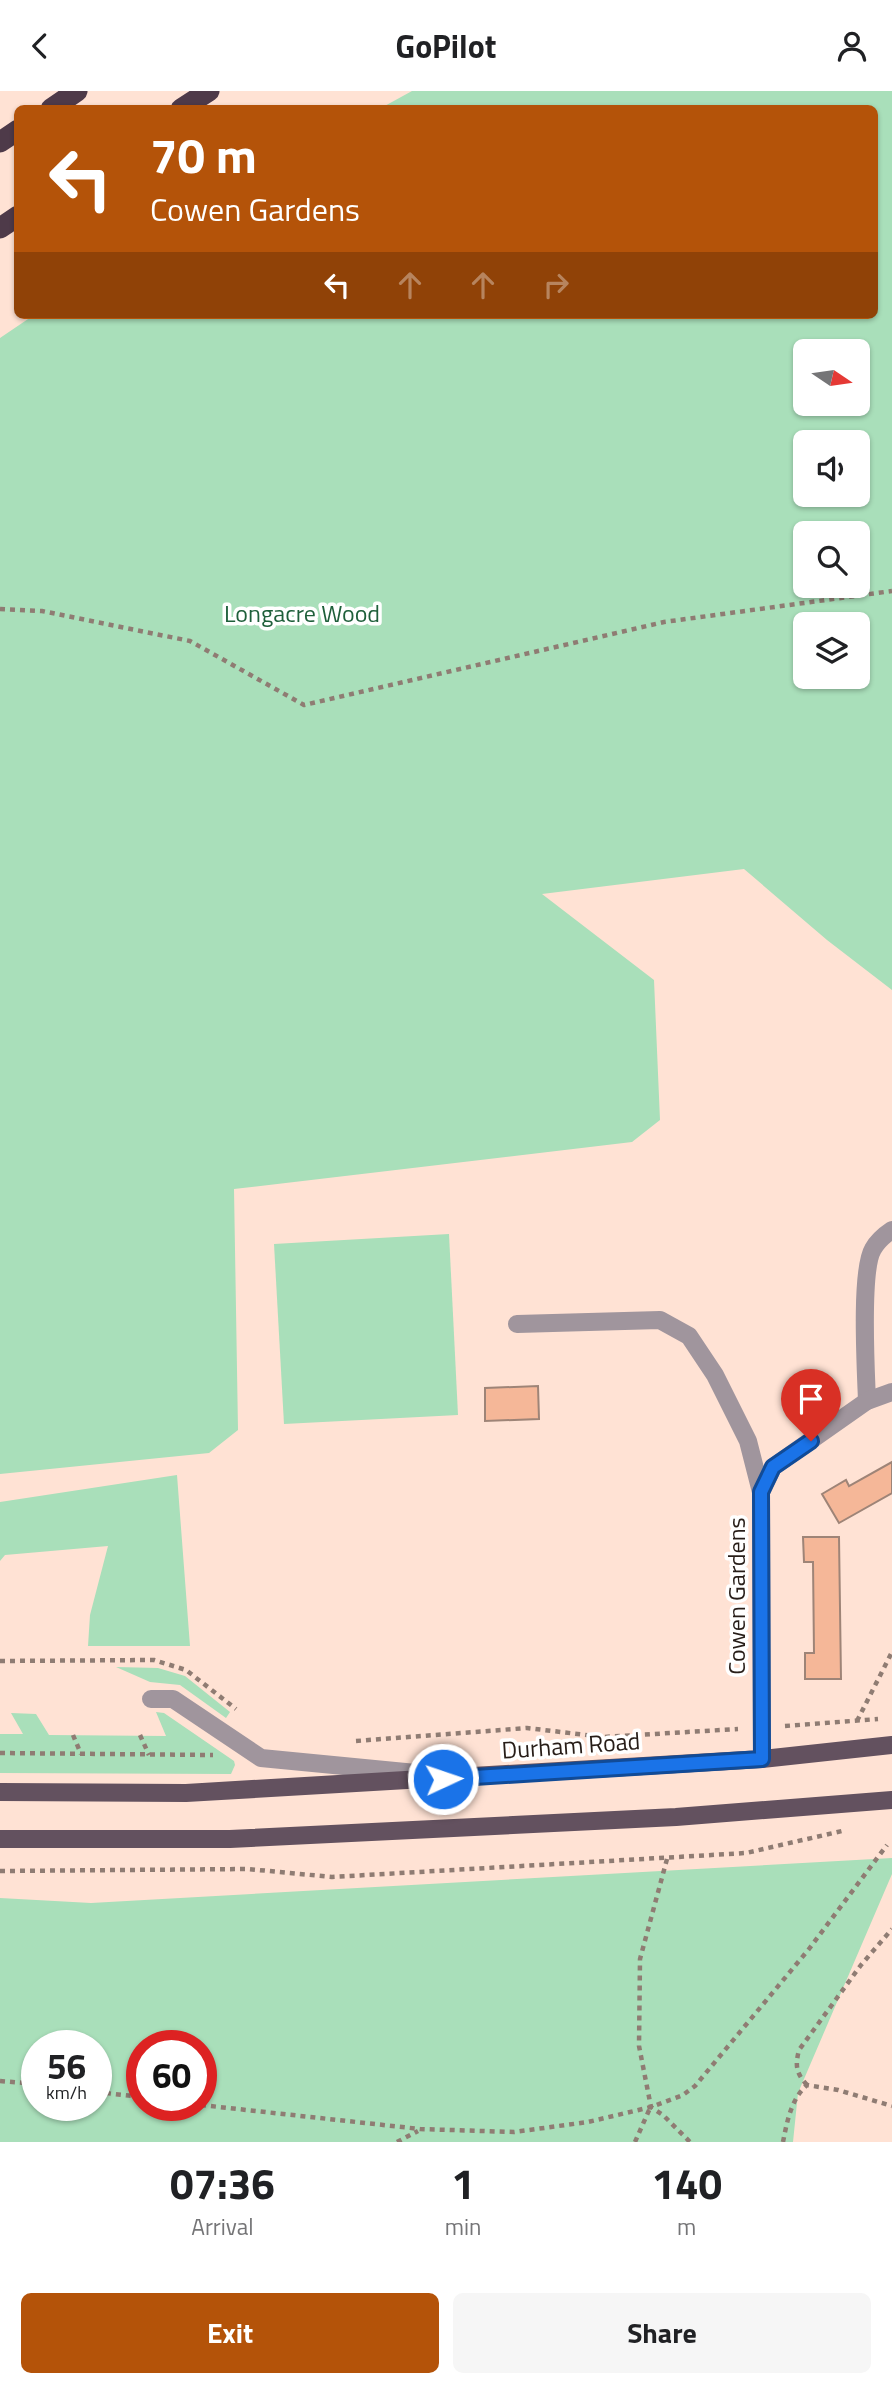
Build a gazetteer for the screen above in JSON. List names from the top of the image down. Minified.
{"streets":{"main road":["Durham Road"],"street":["Cowen Gardens"]},"crossings":[["Cowen Gardens","Durham Road"]],"parks":["Longacre Wood"],"north":"right","page":{"header":"GoPilot","turn":["70 m","Cowen Gardens"],"speed":"56 km/h","limit":"60","eta":["07:36","Arrival","1","min","140","m"],"buttons":["Exit","Share"]}}
